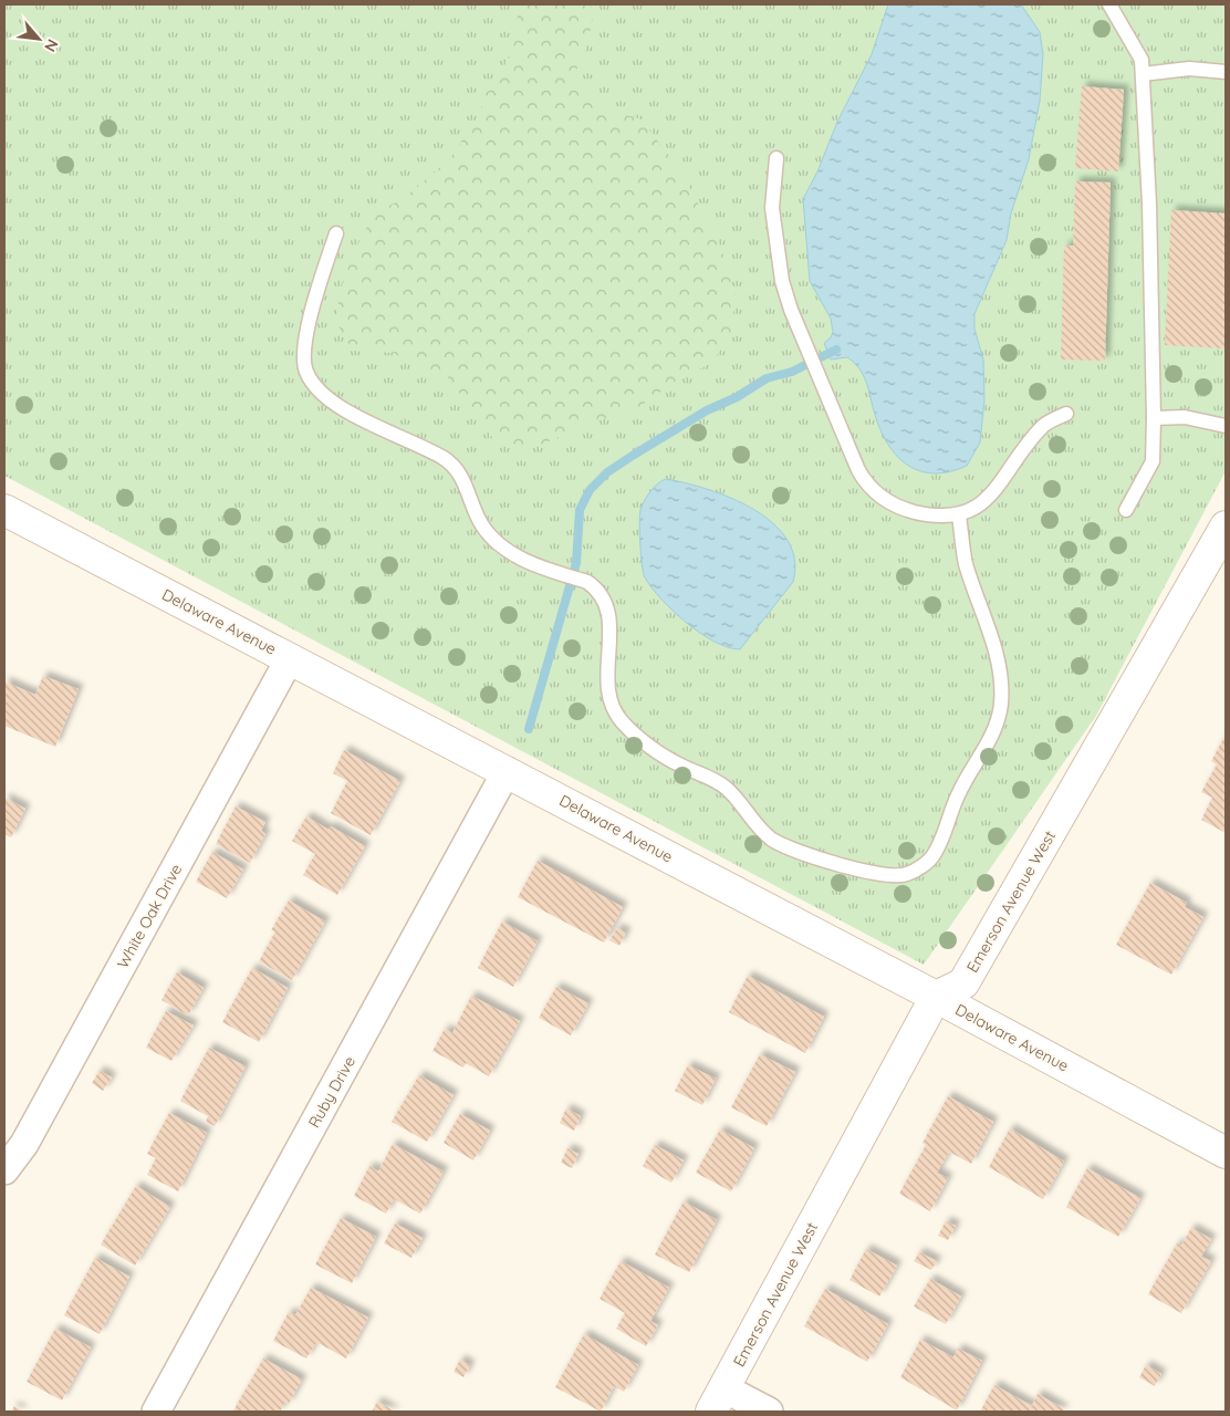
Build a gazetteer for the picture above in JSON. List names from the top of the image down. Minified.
{"streets":{"street":["Delaware Avenue","Emerson Avenue West","White Oak Drive","Ruby Drive"]},"crossings":[["Delaware Avenue","Emerson Avenue West"],["Delaware Avenue","White Oak Drive"],["Delaware Avenue","Ruby Drive"]],"north":"bottom right"}
